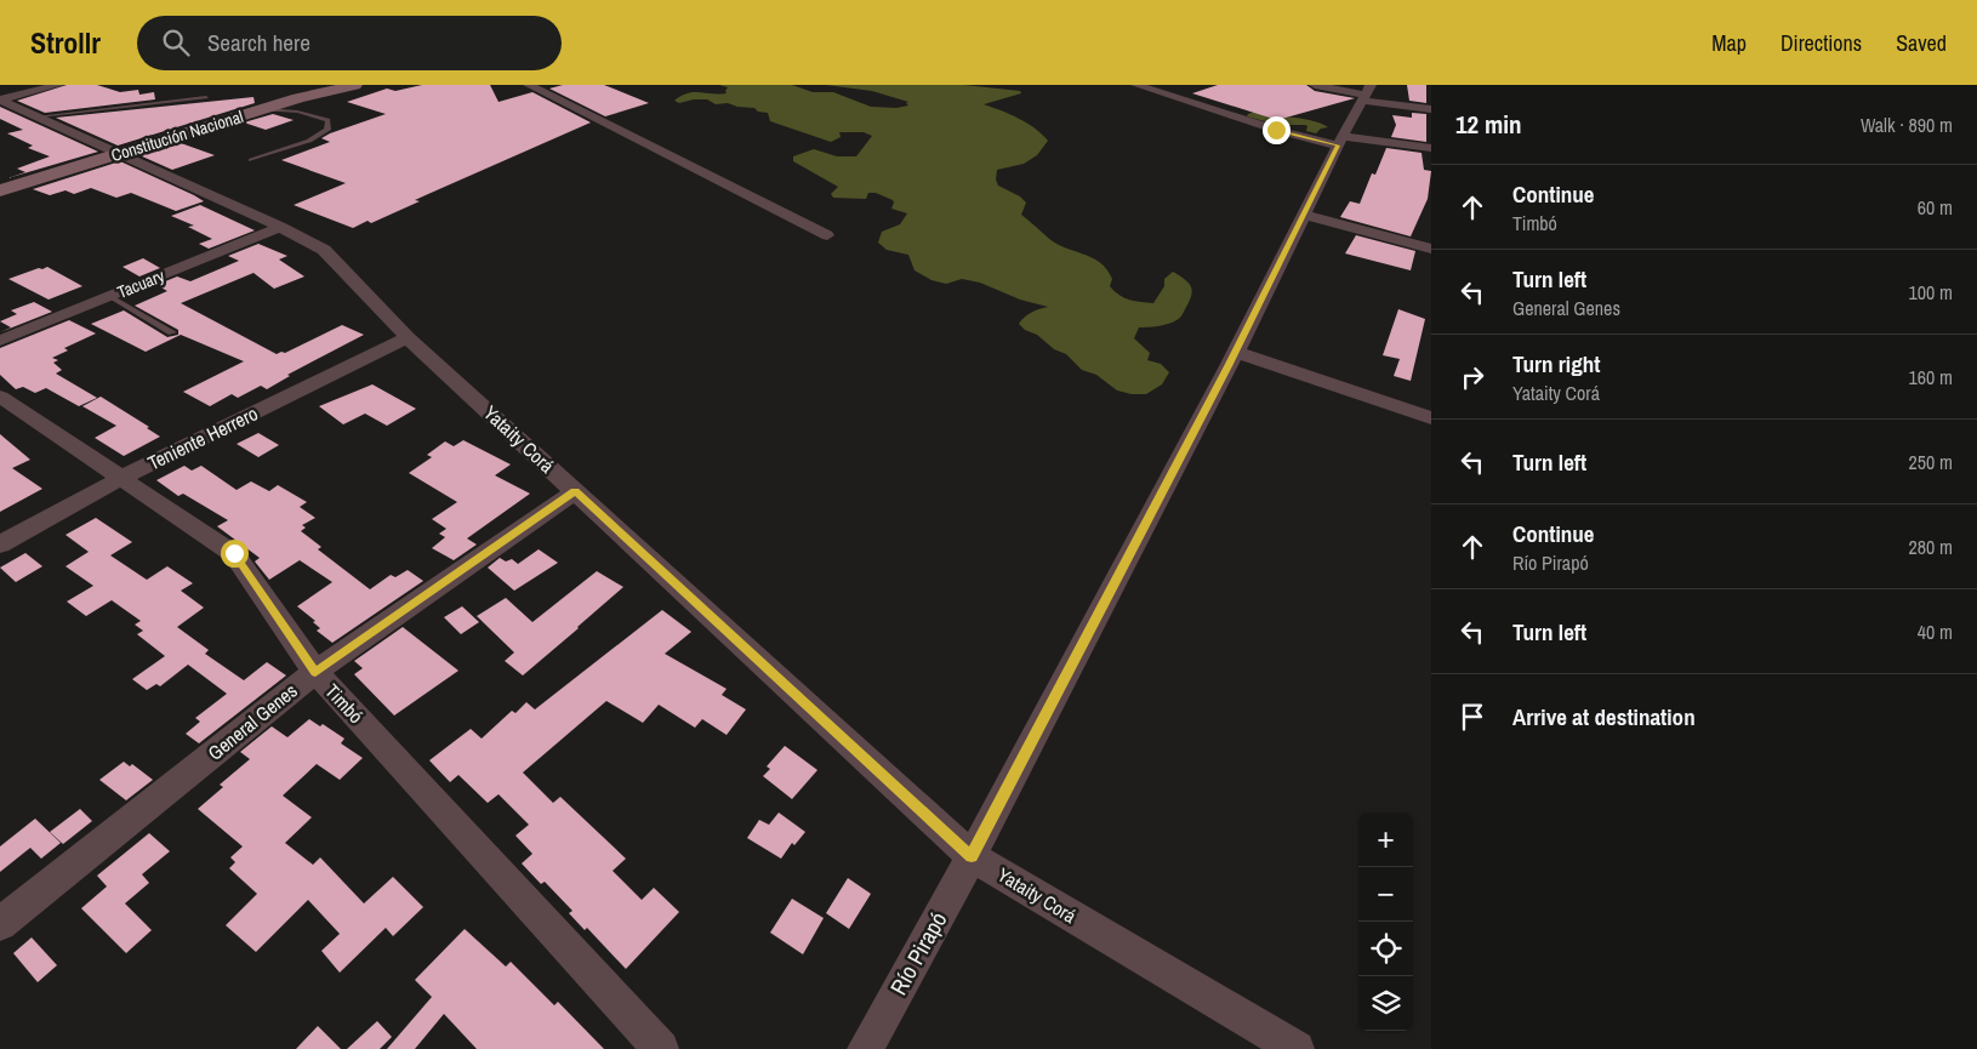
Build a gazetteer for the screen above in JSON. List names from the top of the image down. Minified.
{"streets":{"street":["Constitución Nacional","Tacuary","Teniente Herrero","Yataity Corá","Timbó","General Genes","Río Pirapó"]},"crossings":[["Constitución Nacional","Yataity Corá"],["Tacuary","Yataity Corá"],["Teniente Herrero","Yataity Corá"],["Teniente Herrero","Timbó"],["Yataity Corá","General Genes"],["Yataity Corá","Río Pirapó"],["Timbó","General Genes"]],"page":{"header":"Strollr","search":"Search here","nav":["Map","Directions","Saved"],"heading":["12 min","Walk · 890 m"],"list":[["Continue","Timbó","60 m"],["Turn left","General Genes","100 m"],["Turn right","Yataity Corá","160 m"],["Turn left","250 m"],["Continue","Río Pirapó","280 m"],["Turn left","40 m"],"Arrive at destination"],"map_buttons":["+","−"]}}
